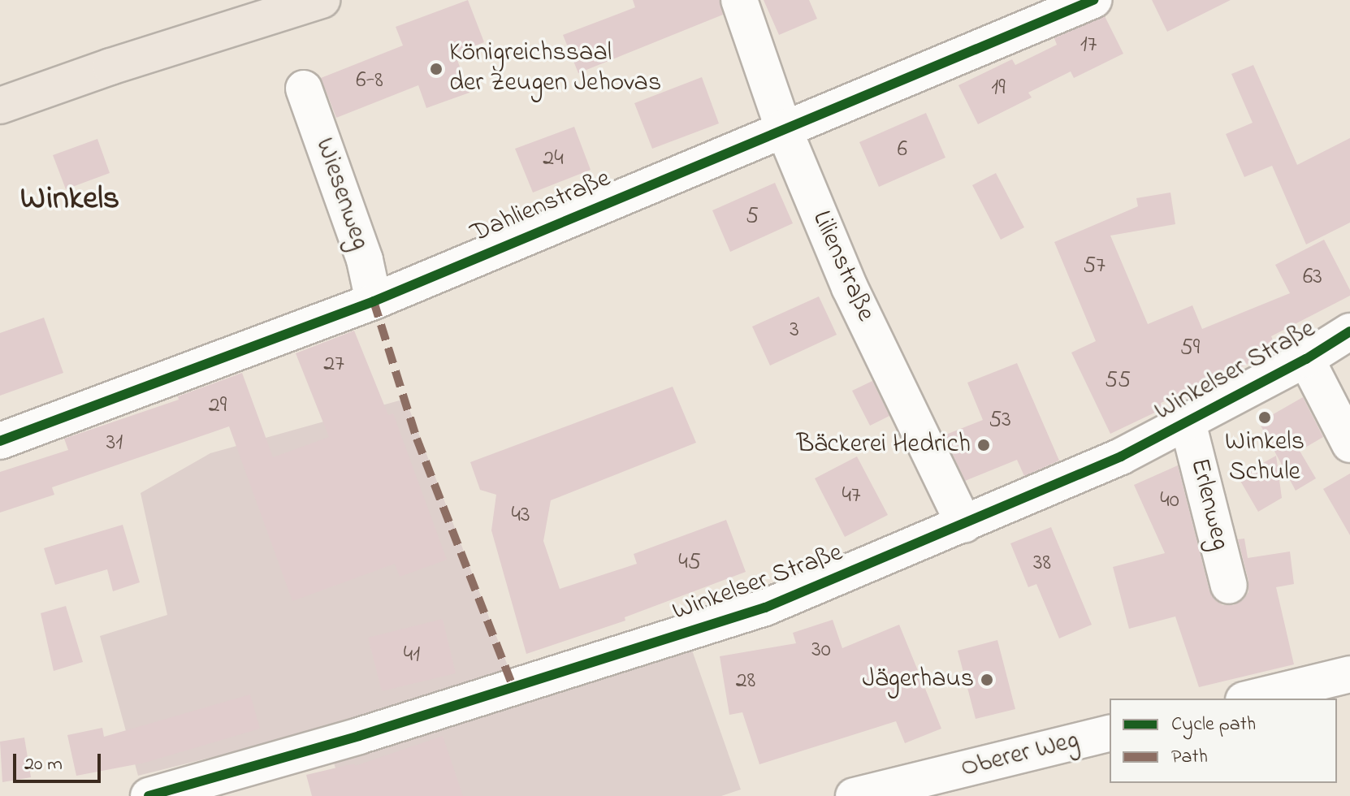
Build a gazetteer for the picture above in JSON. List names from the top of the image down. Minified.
{"streets":{"street":["Wiesenweg","Dahlienstraße","Lilienstraße","Winkelser Straße","Erlenweg","Oberer Weg"]},"crossings":[["Wiesenweg","Dahlienstraße"],["Dahlienstraße","Lilienstraße"],["Lilienstraße","Winkelser Straße"],["Winkelser Straße","Erlenweg"]],"districts":["Winkels"],"places":["Königreichssaal der Zeugen Jehovas","Winkels Schule","Bäckerei Hedrich","Jägerhaus"],"house_numbers":["17","6-8","19","6","24","5","57","63","3","59","27","55","29","53","31","47","40","43","45","38","30","41","28"],"legend":["Cycle path","Path"],"scale_bar":"20 m"}
